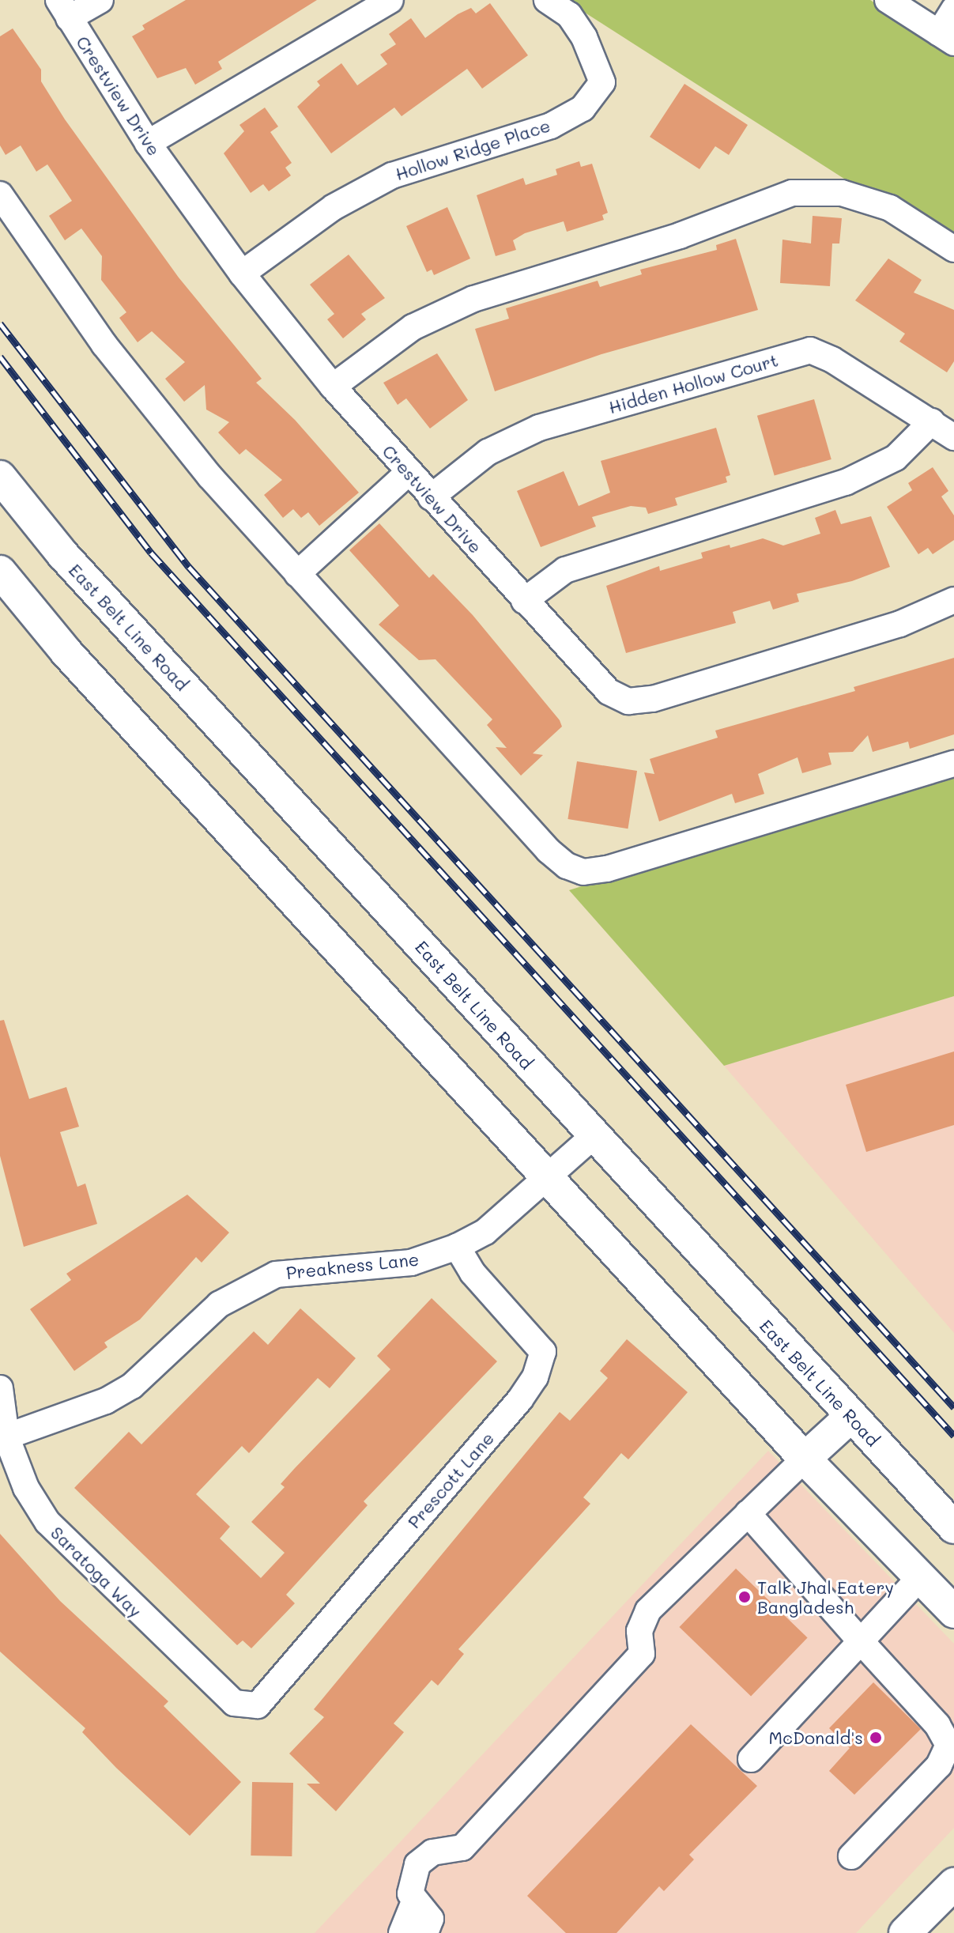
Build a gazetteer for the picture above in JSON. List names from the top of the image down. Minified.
{"streets":{"main road":["East Belt Line Road"],"street":["Crestview Drive","Hollow Ridge Place","Hidden Hollow Court","Preakness Lane","Prescott Lane","Saratoga Way"]},"crossings":[["Crestview Drive","Hollow Ridge Place"],["Crestview Drive","Hidden Hollow Court"],["East Belt Line Road","Preakness Lane"],["Preakness Lane","Prescott Lane"],["Preakness Lane","Saratoga Way"],["Prescott Lane","Saratoga Way"]],"places":["Talk Jhal Eatery Bangladesh","McDonald's"]}
